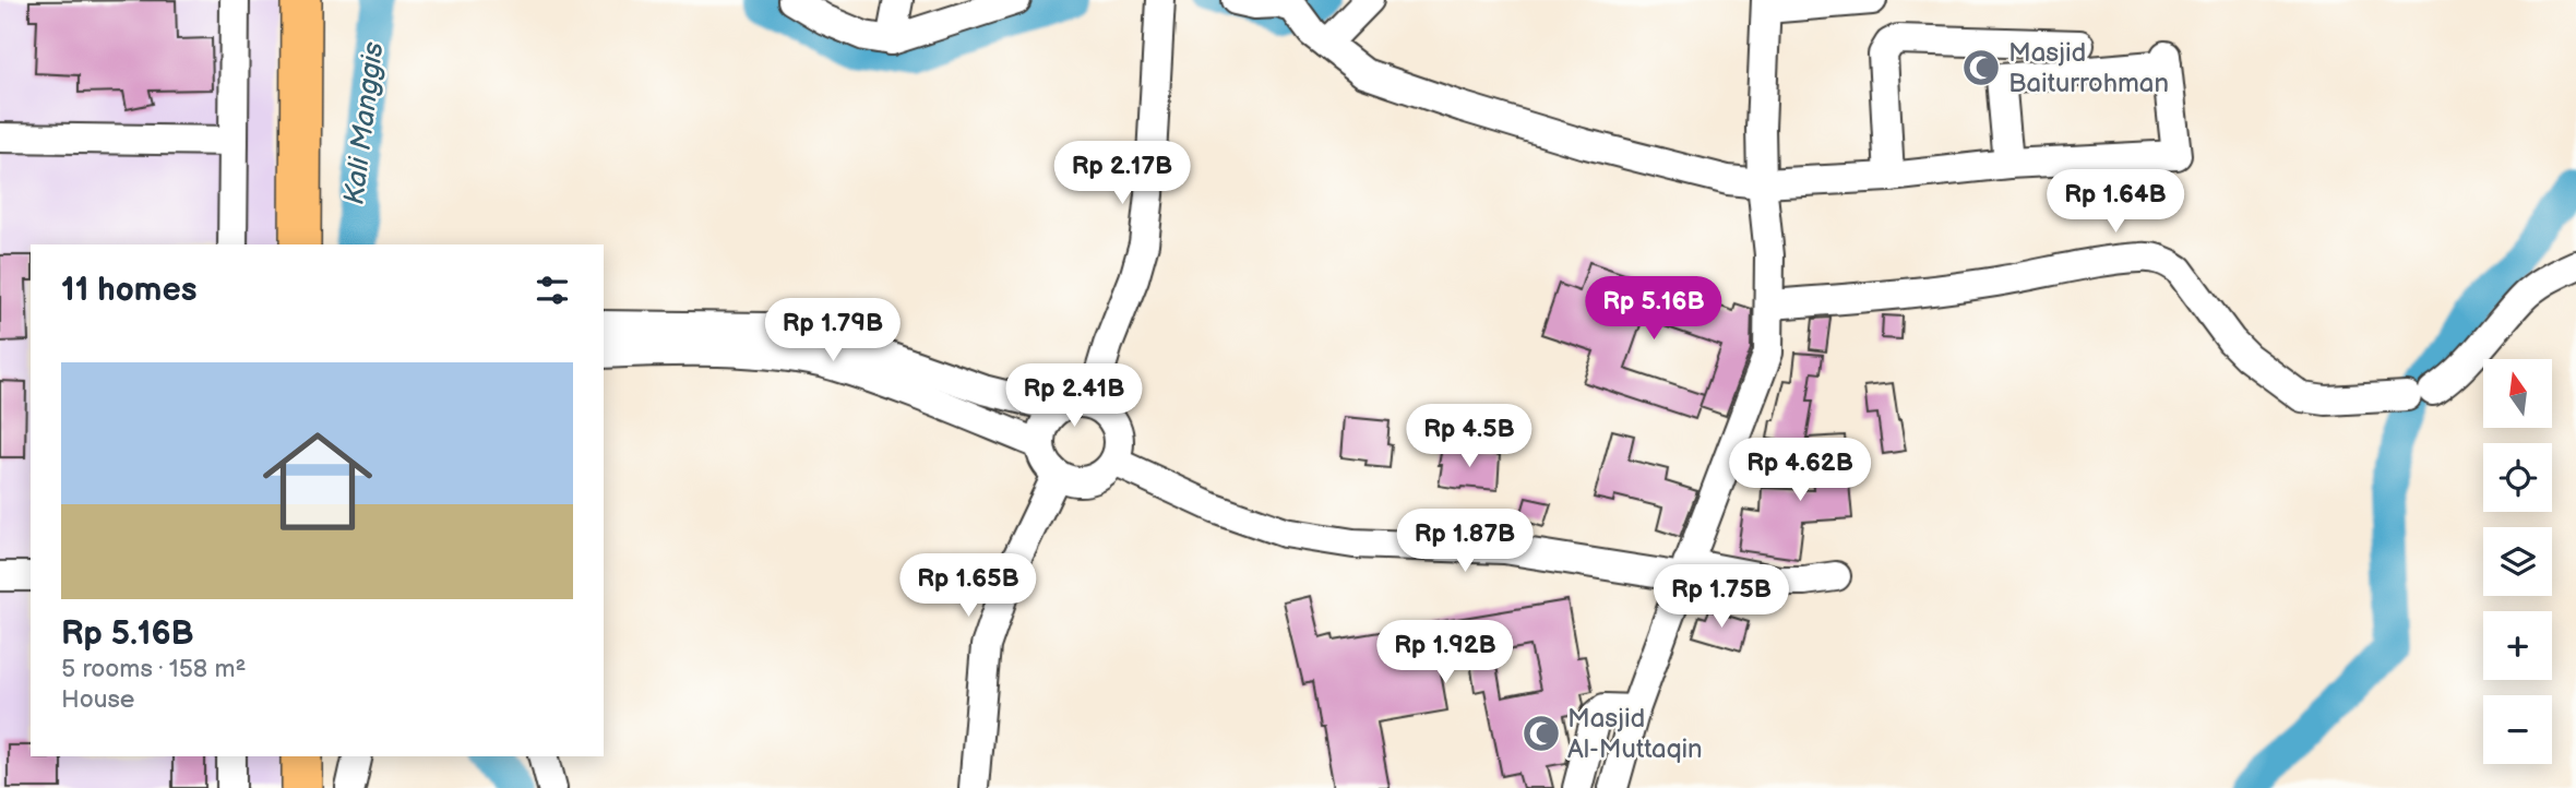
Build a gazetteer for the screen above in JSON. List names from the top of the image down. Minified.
{"water":["Kali Manggis"],"places":{"mosque":["Masjid Baiturrohman","Masjid Al-Muttaqin"]},"north":"top","page":{"price":["Rp 2.17B","Rp 1.64B","Rp 5.16B","Rp 1.79B","Rp 2.41B","Rp 4.5B","Rp 4.62B","Rp 1.87B","Rp 1.65B","Rp 1.75B","Rp 1.92B"],"heading":"11 homes","list":[{"name":"Rp 5.16B","note":"5 rooms · 158 m² · House"}],"map_buttons":["+","−"]}}
